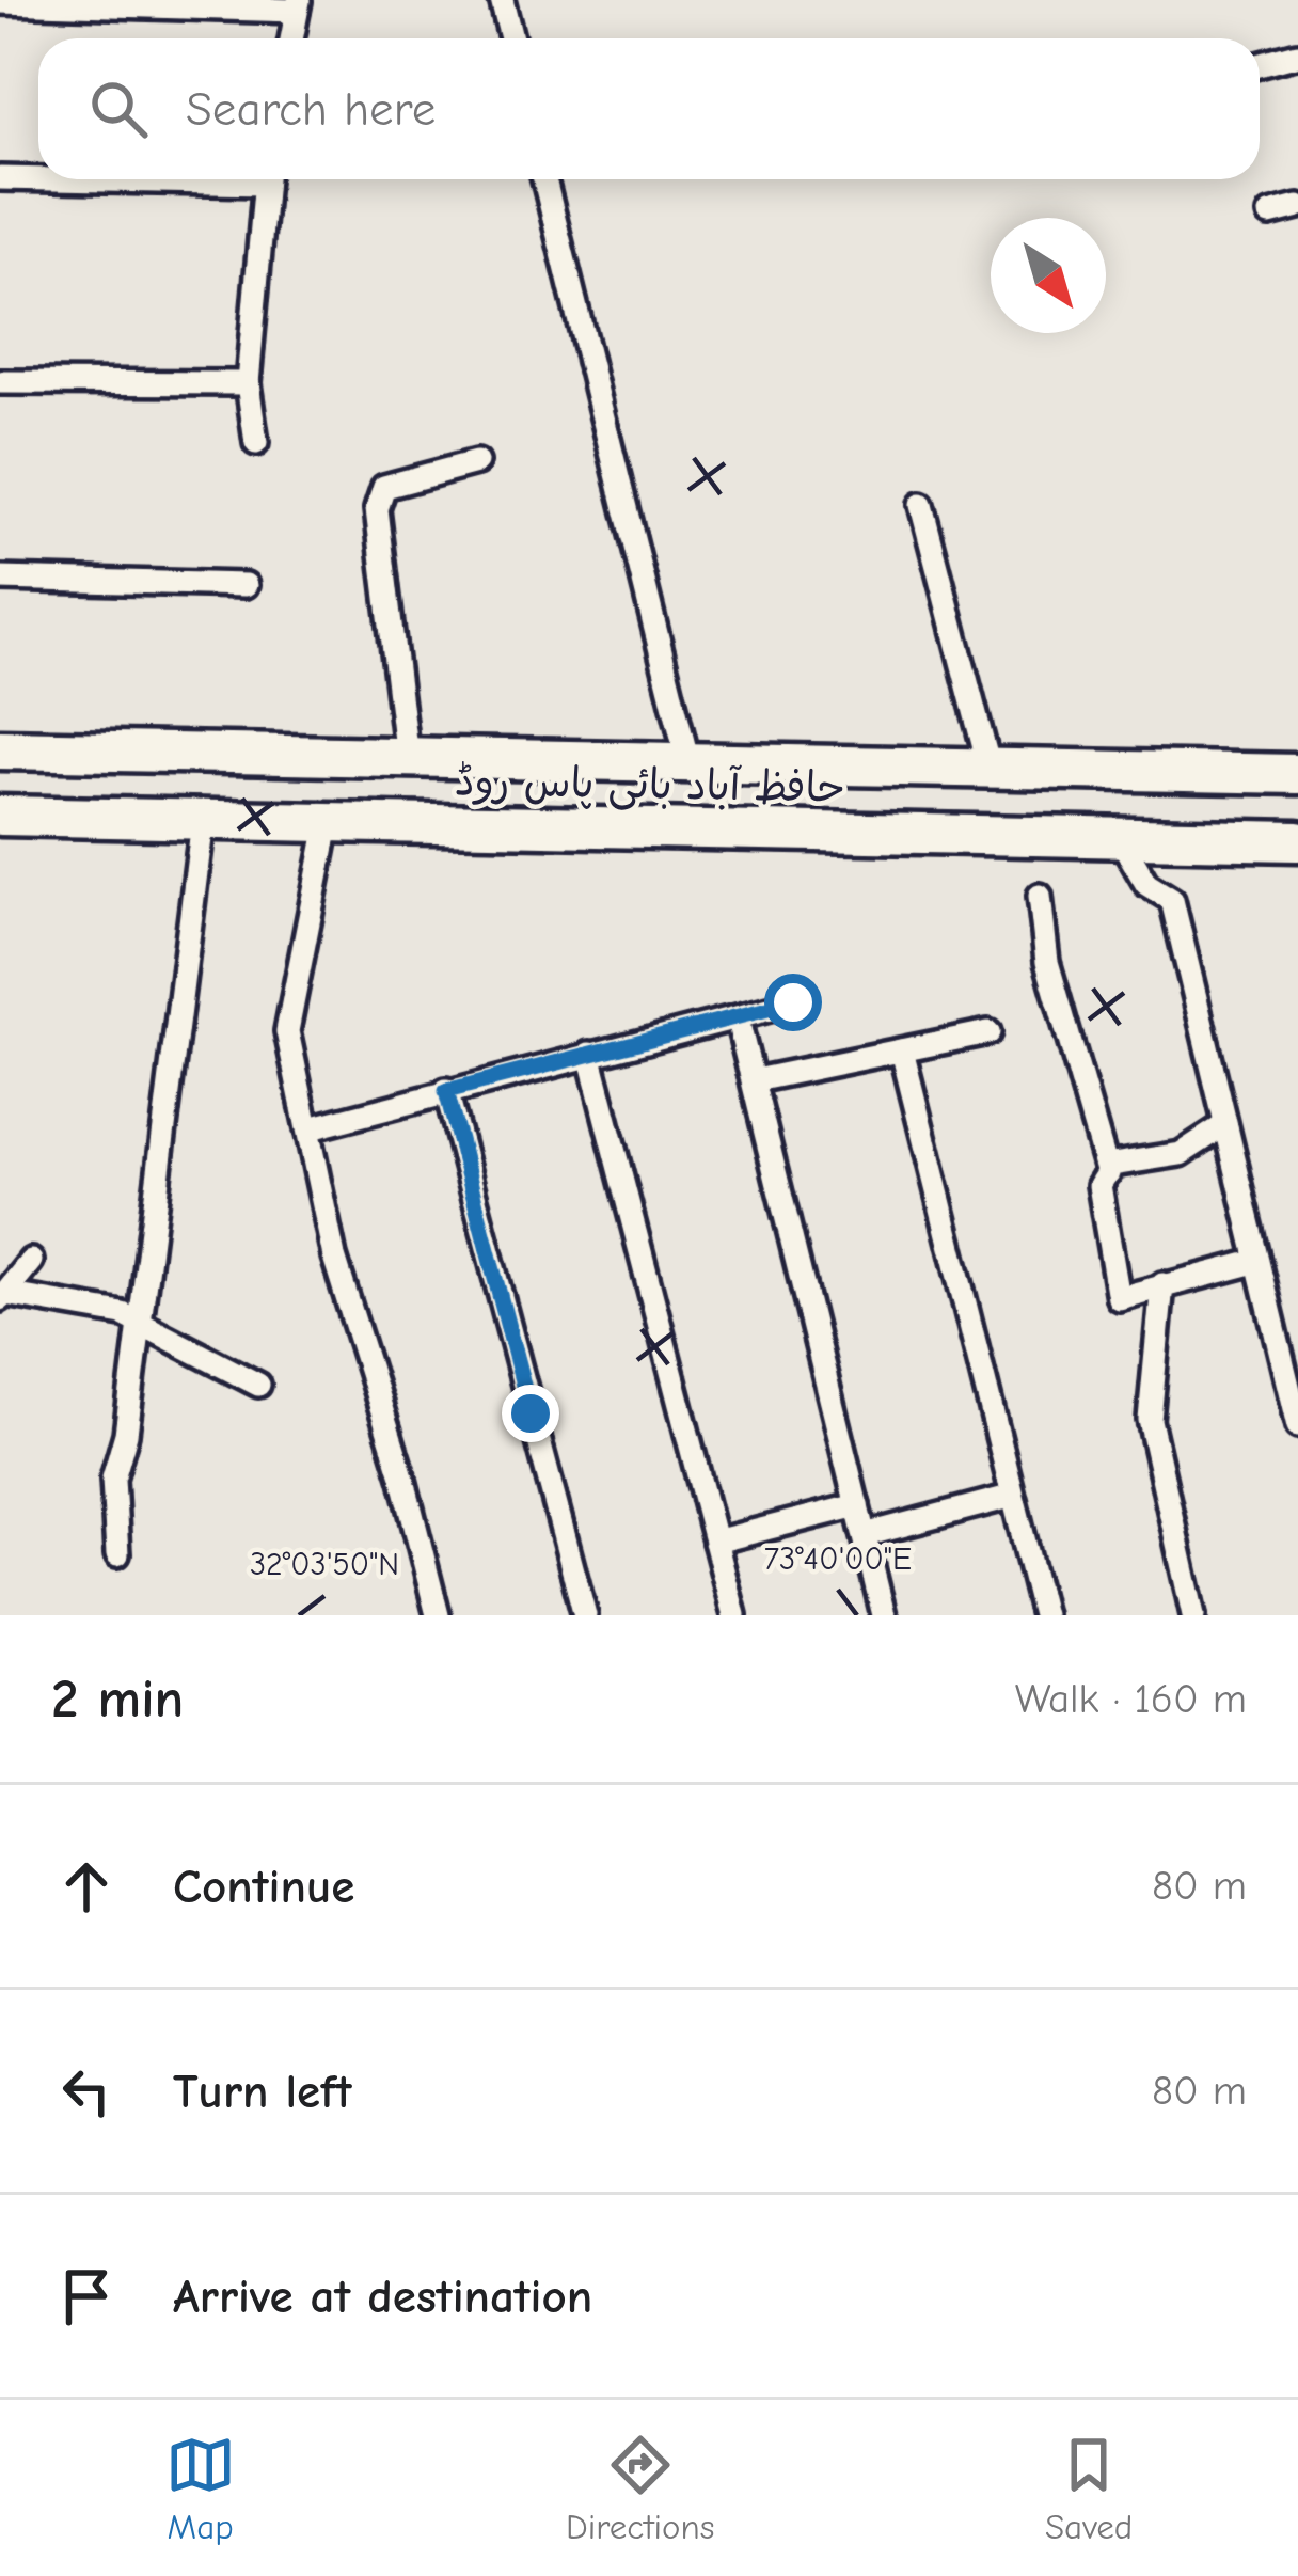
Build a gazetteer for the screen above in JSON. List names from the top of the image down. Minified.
{"streets":{"highway":["حافظ آباد بائی پاس روڈ"]},"north":"bottom right","page":{"search":"Search here","heading":["2 min","Walk · 160 m"],"list":[["Continue","80 m"],["Turn left","80 m"],"Arrive at destination"],"nav":["Map","Directions","Saved"]},"coordinates":["73°40'00\"E","32°03'50\"N"]}
